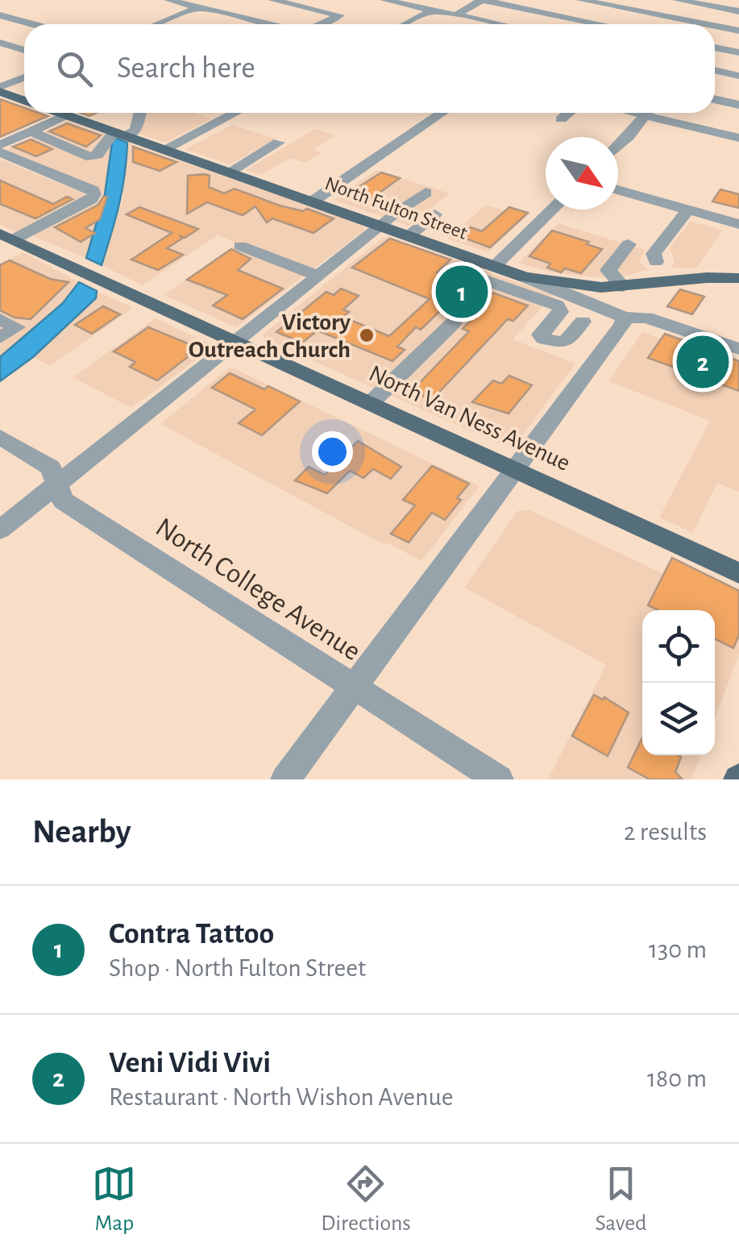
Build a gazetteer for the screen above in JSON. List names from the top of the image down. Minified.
{"streets":{"main road":["North Fulton Street","North Van Ness Avenue"],"street":["North College Avenue"]},"places":["Victory Outreach Church"],"north":"bottom right","page":{"search":"Search here","pins":["1","2"],"heading":["Nearby","2 results"],"list":[{"mark":"1","name":"Contra Tattoo","note":"Shop · North Fulton Street","value":"130 m"},{"mark":"2","name":"Veni Vidi Vivi","note":"Restaurant · North Wishon Avenue","value":"180 m"}],"nav":["Map","Directions","Saved"]}}
